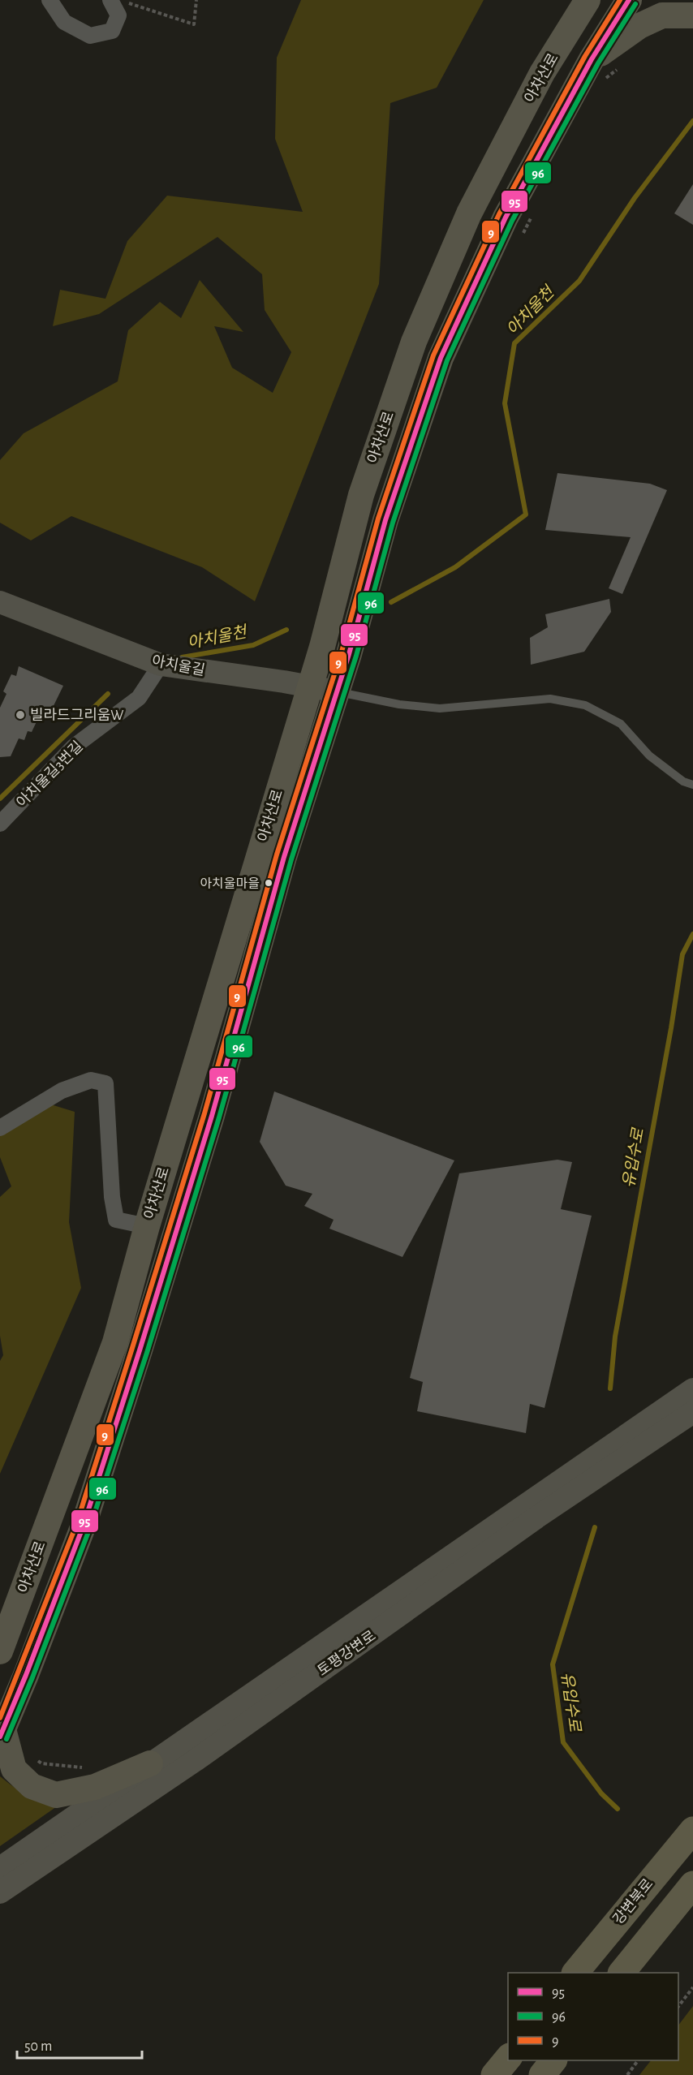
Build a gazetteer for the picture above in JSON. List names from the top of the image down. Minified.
{"streets":{"highway":["강변북로"],"main road":["아차산로"],"street":["아치울길","아치울길3번길","토평강변로"]},"crossings":[["아차산로","아치울길"],["아치울길","아치울길3번길"]],"water":["아치울천","유입수로"],"places":["빌라드그리움W","아치울마을"],"lines":["transit line 95","transit line 9","transit line 96"],"legend":["95","96","9"],"scale_bar":"50 m"}
